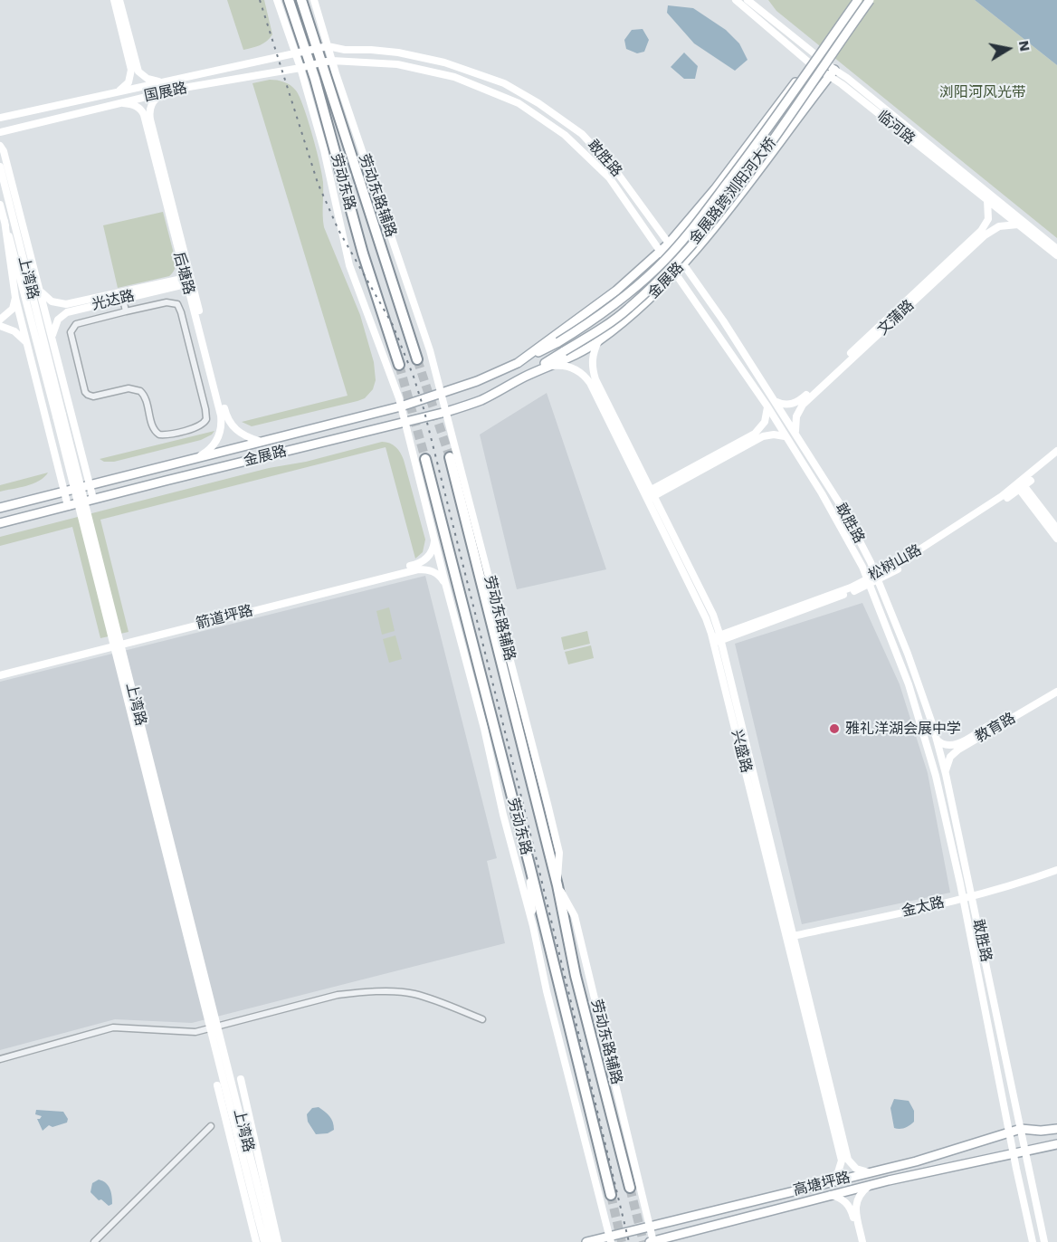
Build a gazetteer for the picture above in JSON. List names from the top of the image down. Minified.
{"streets":{"highway":["劳动东路"],"main road":["国展路","临河路","敢胜路","金展路跨浏阳河大桥","劳动东路辅路","后塘路","上湾路","金展路","光达路","文蒲路","松树山路","箭道坪路","教育路","兴盛路","金太路","高塘坪路"]},"crossings":[["国展路","敢胜路"],["国展路","劳动东路"],["国展路","劳动东路辅路"],["国展路","后塘路"],["临河路","金展路"],["临河路","文蒲路"],["敢胜路","劳动东路辅路"],["敢胜路","金展路"],["敢胜路","文蒲路"],["敢胜路","松树山路"],["敢胜路","教育路"],["敢胜路","金太路"],["敢胜路","高塘坪路"],["劳动东路","劳动东路辅路"],["金展路跨浏阳河大桥","金展路"],["劳动东路辅路","金展路"],["劳动东路辅路","高塘坪路"],["后塘路","金展路"],["后塘路","光达路"],["上湾路","金展路"],["上湾路","光达路"],["金展路","兴盛路"],["松树山路","兴盛路"],["兴盛路","金太路"],["兴盛路","高塘坪路"]],"parks":["浏阳河风光带"],"places":["雅礼洋湖会展中学"],"north":"right"}
